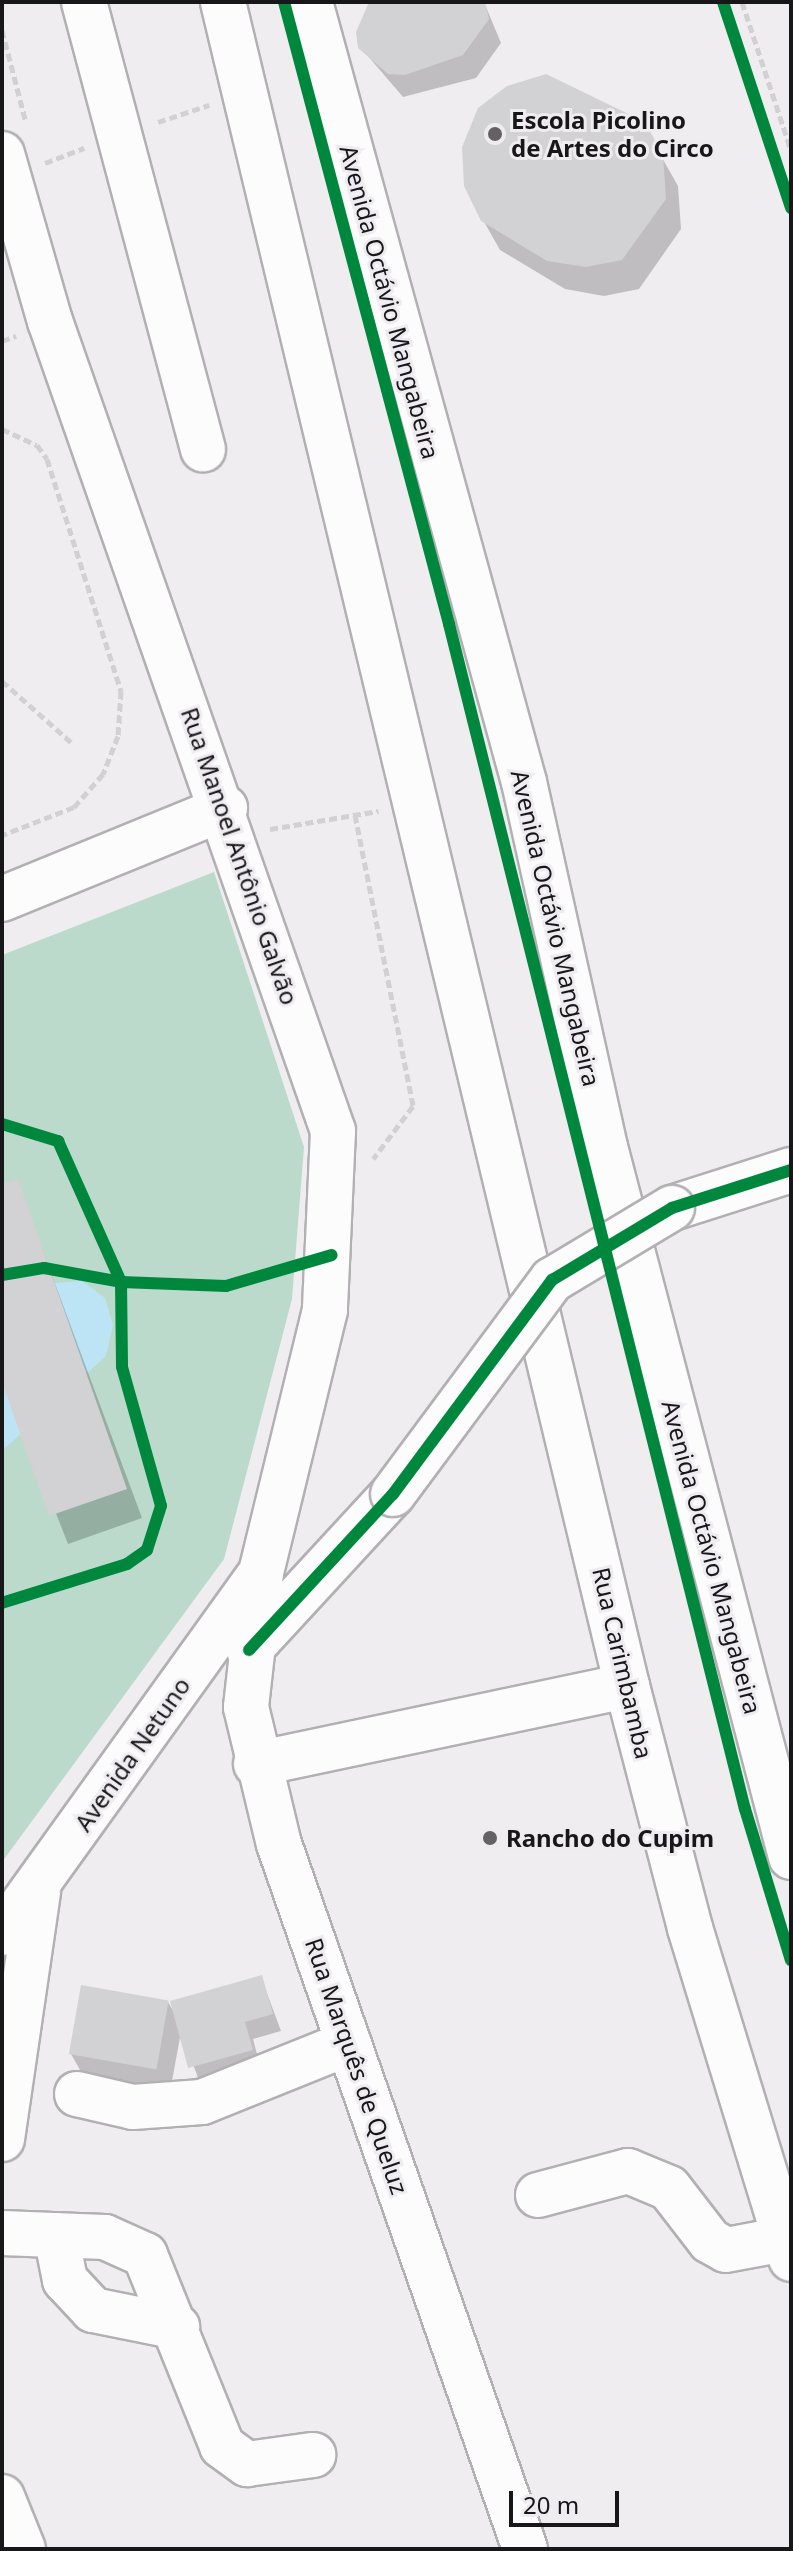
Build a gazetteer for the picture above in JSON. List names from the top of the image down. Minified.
{"streets":{"street":["Avenida Octávio Mangabeira","Rua Manoel Antônio Galvão","Rua Carimbamba","Avenida Netuno","Rua Marquês de Queluz"]},"crossings":[["Rua Manoel Antônio Galvão","Avenida Netuno"],["Rua Manoel Antônio Galvão","Rua Marquês de Queluz"],["Avenida Netuno","Rua Marquês de Queluz"]],"places":["Escola Picolino de Artes do Circo","Rancho do Cupim"],"scale_bar":"20 m"}
